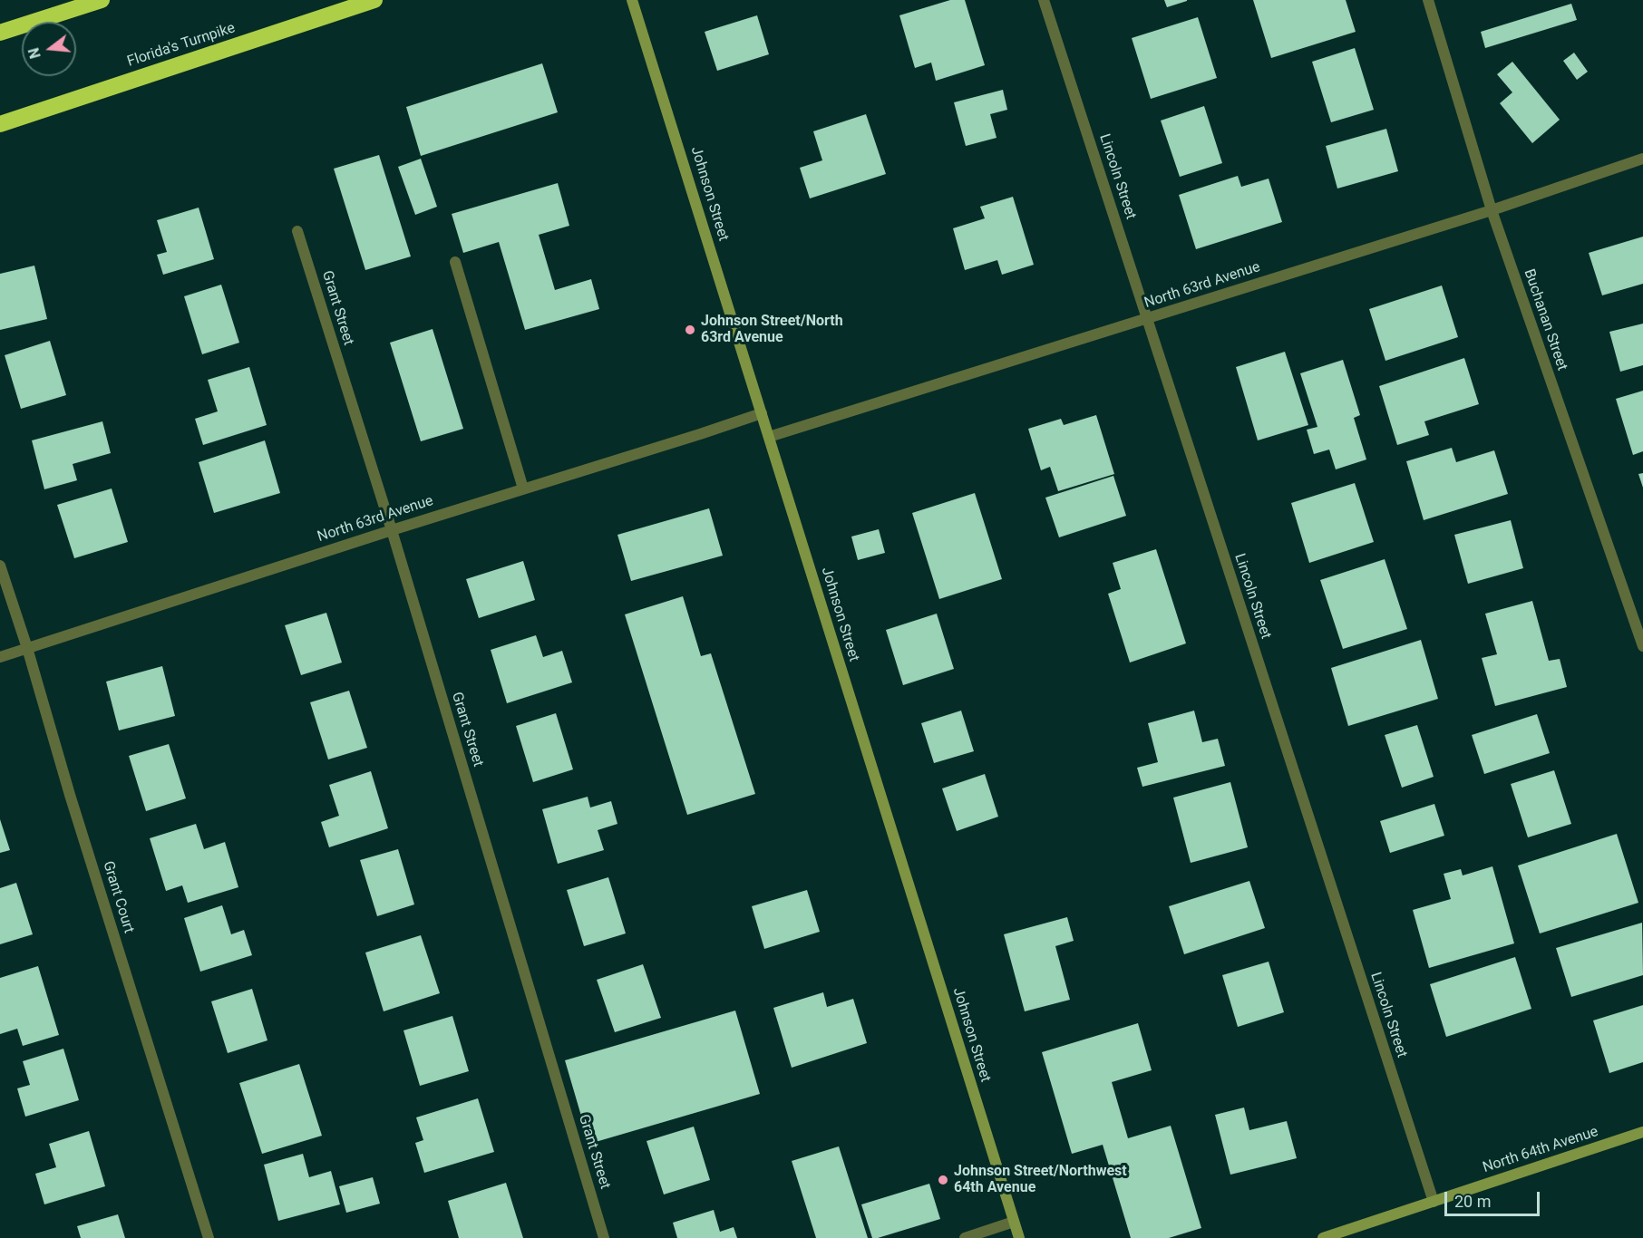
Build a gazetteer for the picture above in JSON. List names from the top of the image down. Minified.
{"streets":{"highway":["Florida's Turnpike"],"street":["Lincoln Street","Johnson Street","North 63rd Avenue","Grant Street","Buchanan Street","Grant Court","North 64th Avenue"]},"crossings":[["Lincoln Street","North 63rd Avenue"],["Lincoln Street","North 64th Avenue"],["Johnson Street","North 63rd Avenue"],["North 63rd Avenue","Grant Street"],["North 63rd Avenue","Buchanan Street"],["North 63rd Avenue","Grant Court"]],"places":["Johnson Street/North 63rd Avenue","Johnson Street/Northwest 64th Avenue"],"scale_bar":"20 m","north":"left"}
